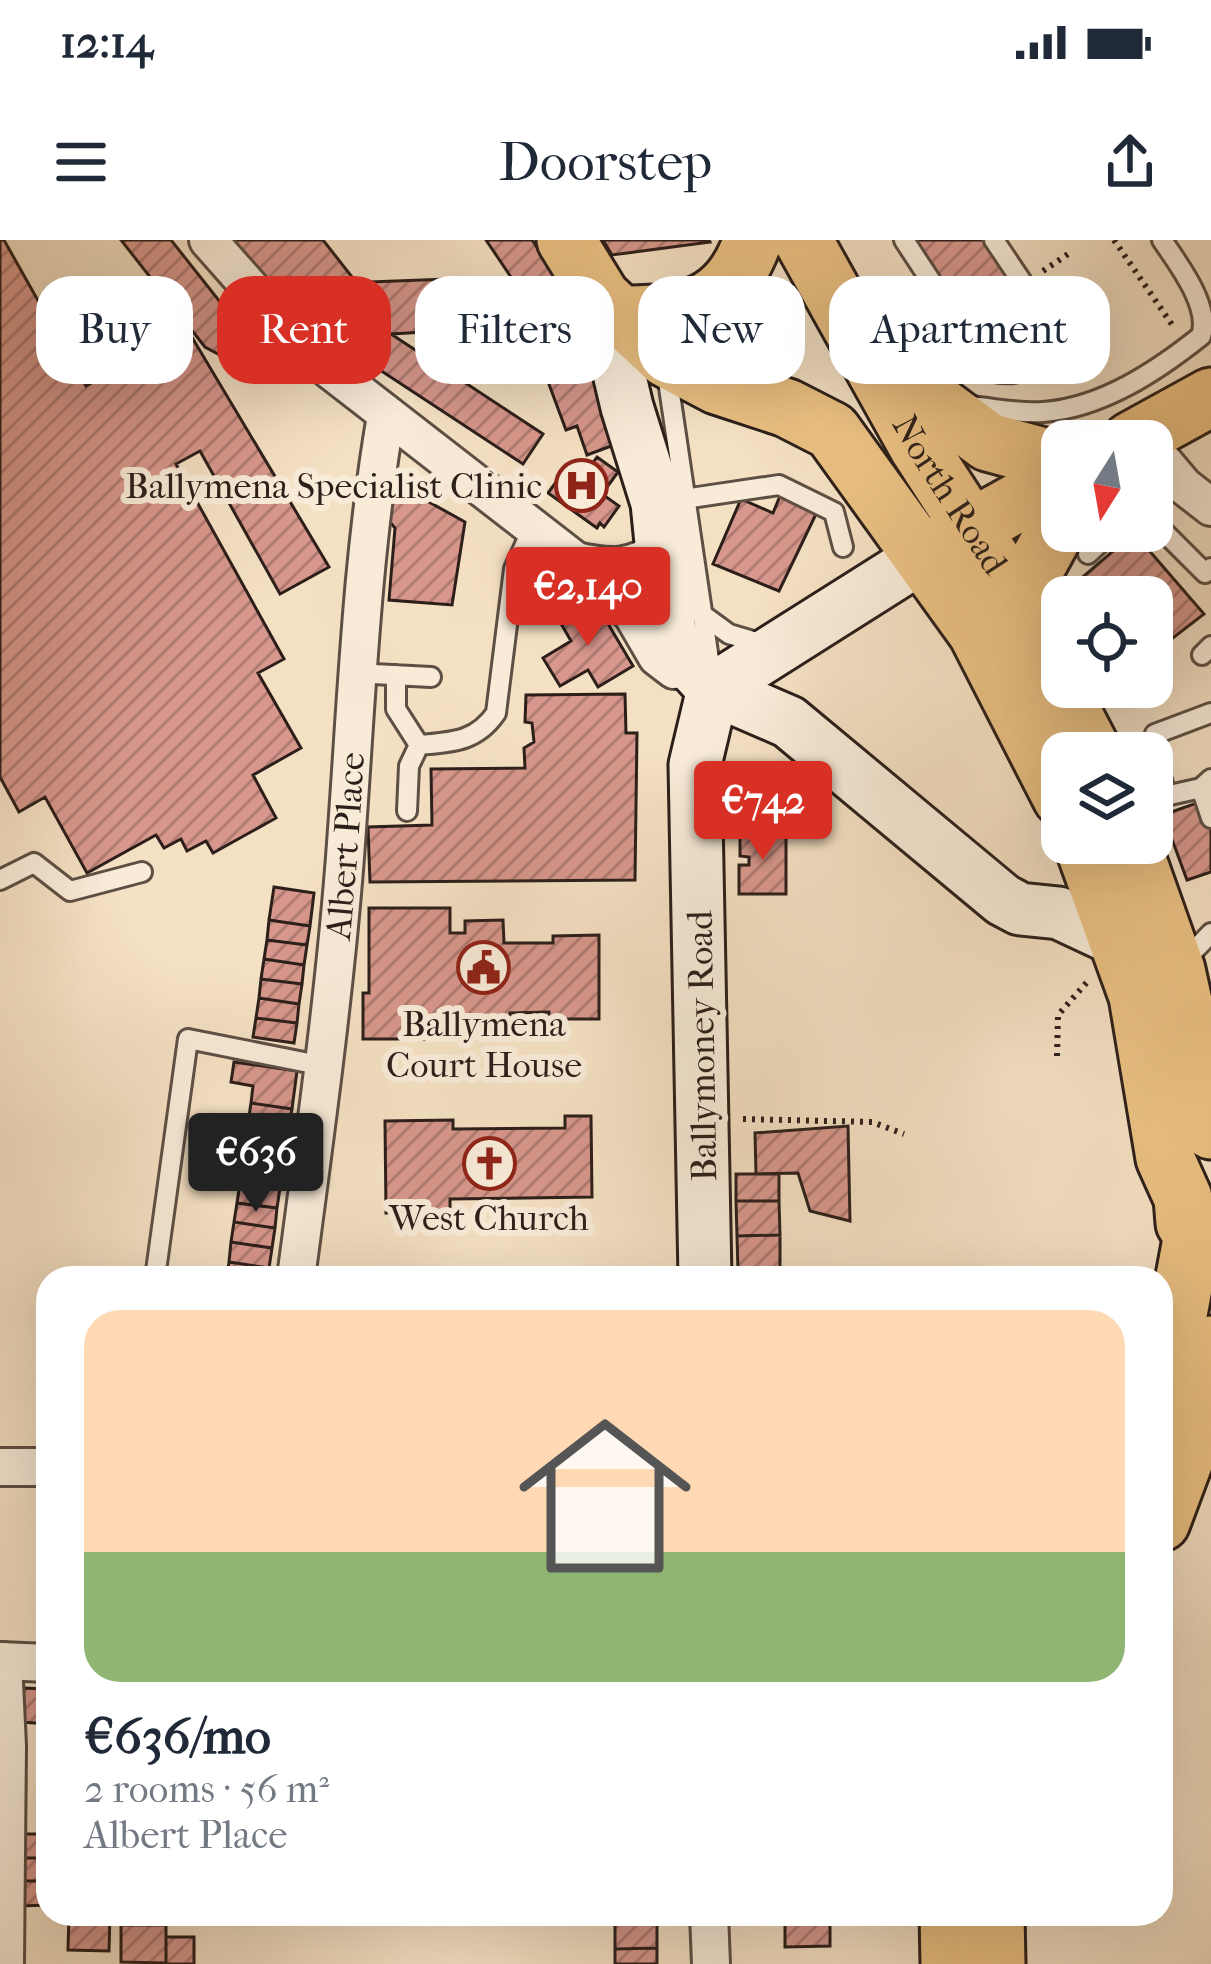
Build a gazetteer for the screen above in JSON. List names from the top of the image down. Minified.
{"streets":{"main road":["North Road"],"street":["Albert Place","Ballymoney Road"]},"places":{"hospital":["Ballymena Specialist Clinic"],"public building":["Ballymena Court House"],"church":["West Church"]},"north":"bottom","page":{"status":"12:14","header":"Doorstep","chip":["Buy","Rent","Filters","New","Apartment"],"price":["€2,140","€742","€636"],"list":[{"name":"€636/mo","note":"2 rooms · 56 m² · Albert Place"}]}}
